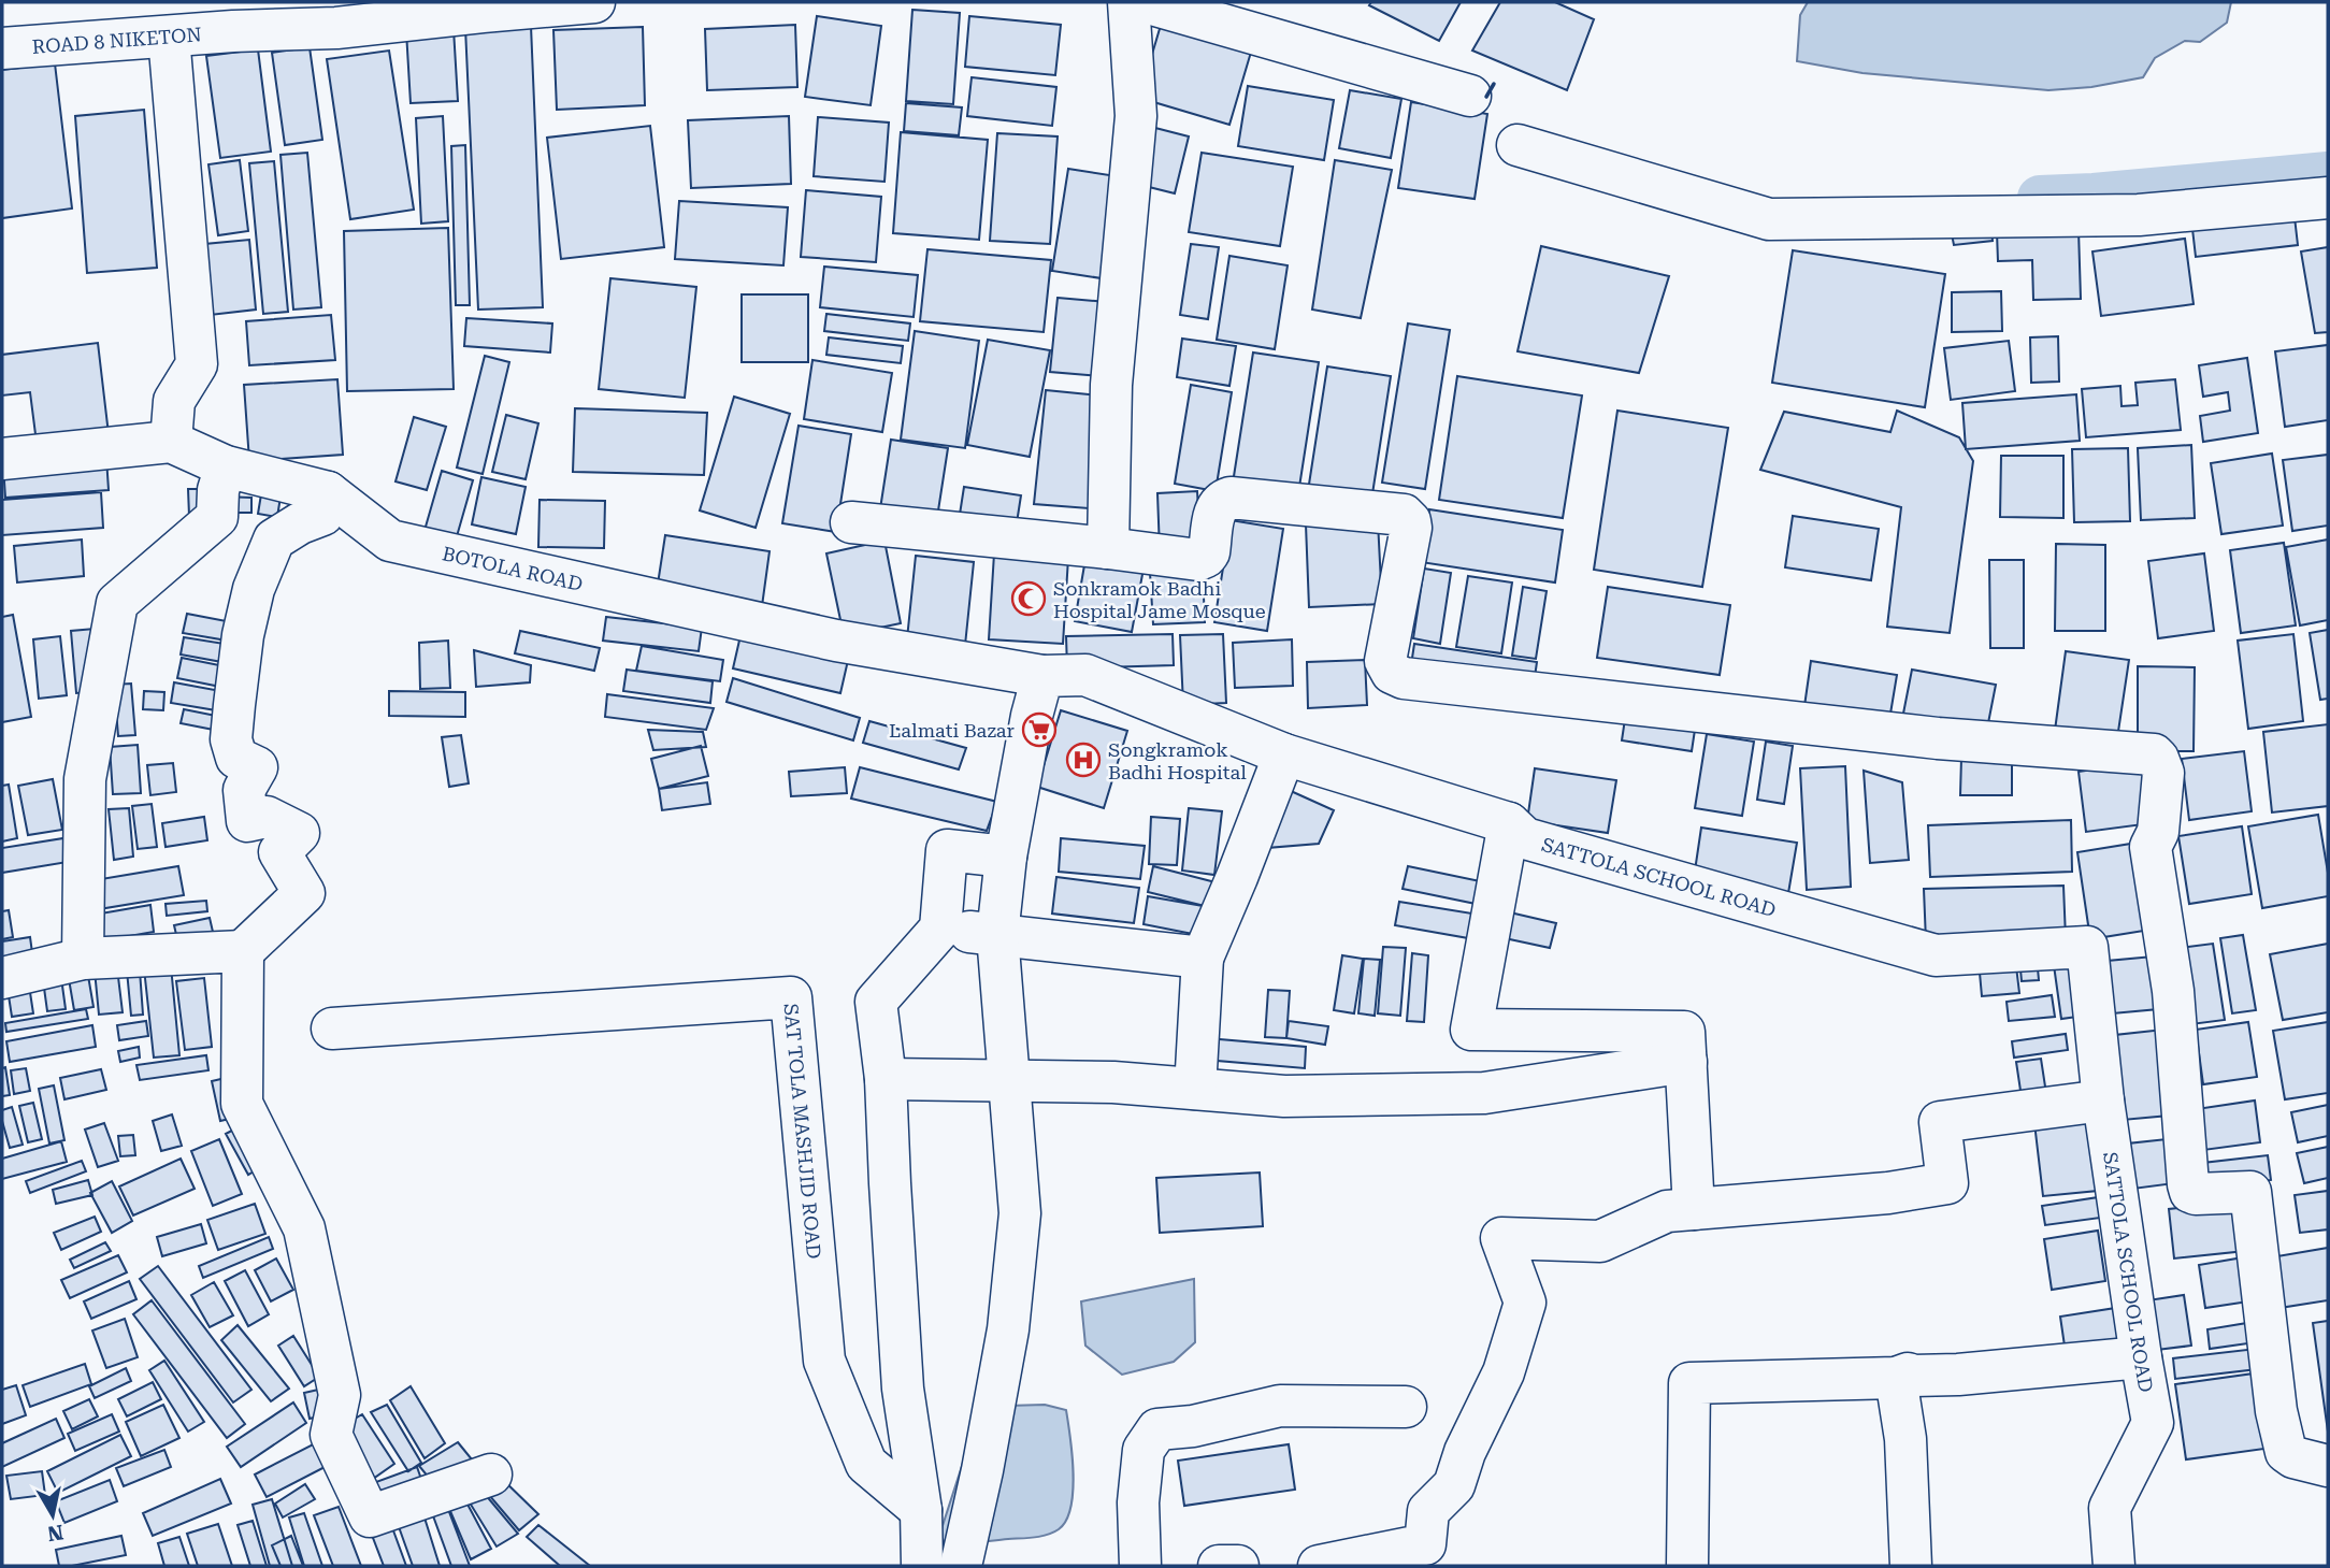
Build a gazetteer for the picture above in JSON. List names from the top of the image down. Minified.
{"streets":{"street":["ROAD 8 NIKETON","BOTOLA ROAD","SATTOLA SCHOOL ROAD","SAT TOLA MASHJID ROAD"]},"crossings":[["BOTOLA ROAD","SATTOLA SCHOOL ROAD"]],"places":{"mosque":["Sonkramok Badhi Hospital Jame Mosque"],"supermarket":["Lalmati Bazar"],"hospital":["Songkramok Badhi Hospital"]},"north":"bottom"}
